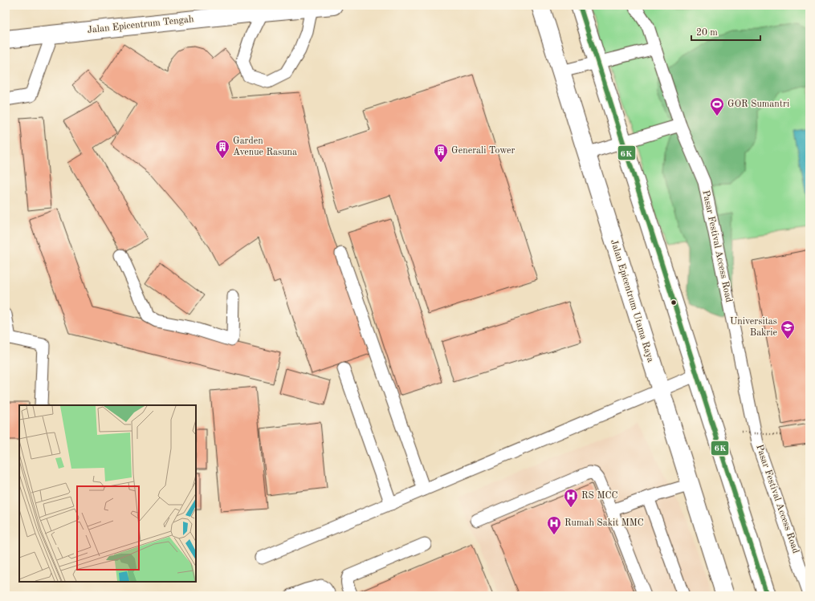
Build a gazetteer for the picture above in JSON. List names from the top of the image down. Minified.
{"streets":{"main road":["Jalan Epicentrum Tengah","Jalan Epicentrum Utama Raya"],"lane":["Pasar Festival Access Road"]},"places":{"sports":["GOR Sumantri"],"building":["Garden Avenue Rasuna","Generali Tower"],"school or university":["Universitas Bakrie"],"hospital":["RS MCC","Rumah Sakit MMC"]},"lines":["transit line 6K"],"scale_bar":"20 m"}
